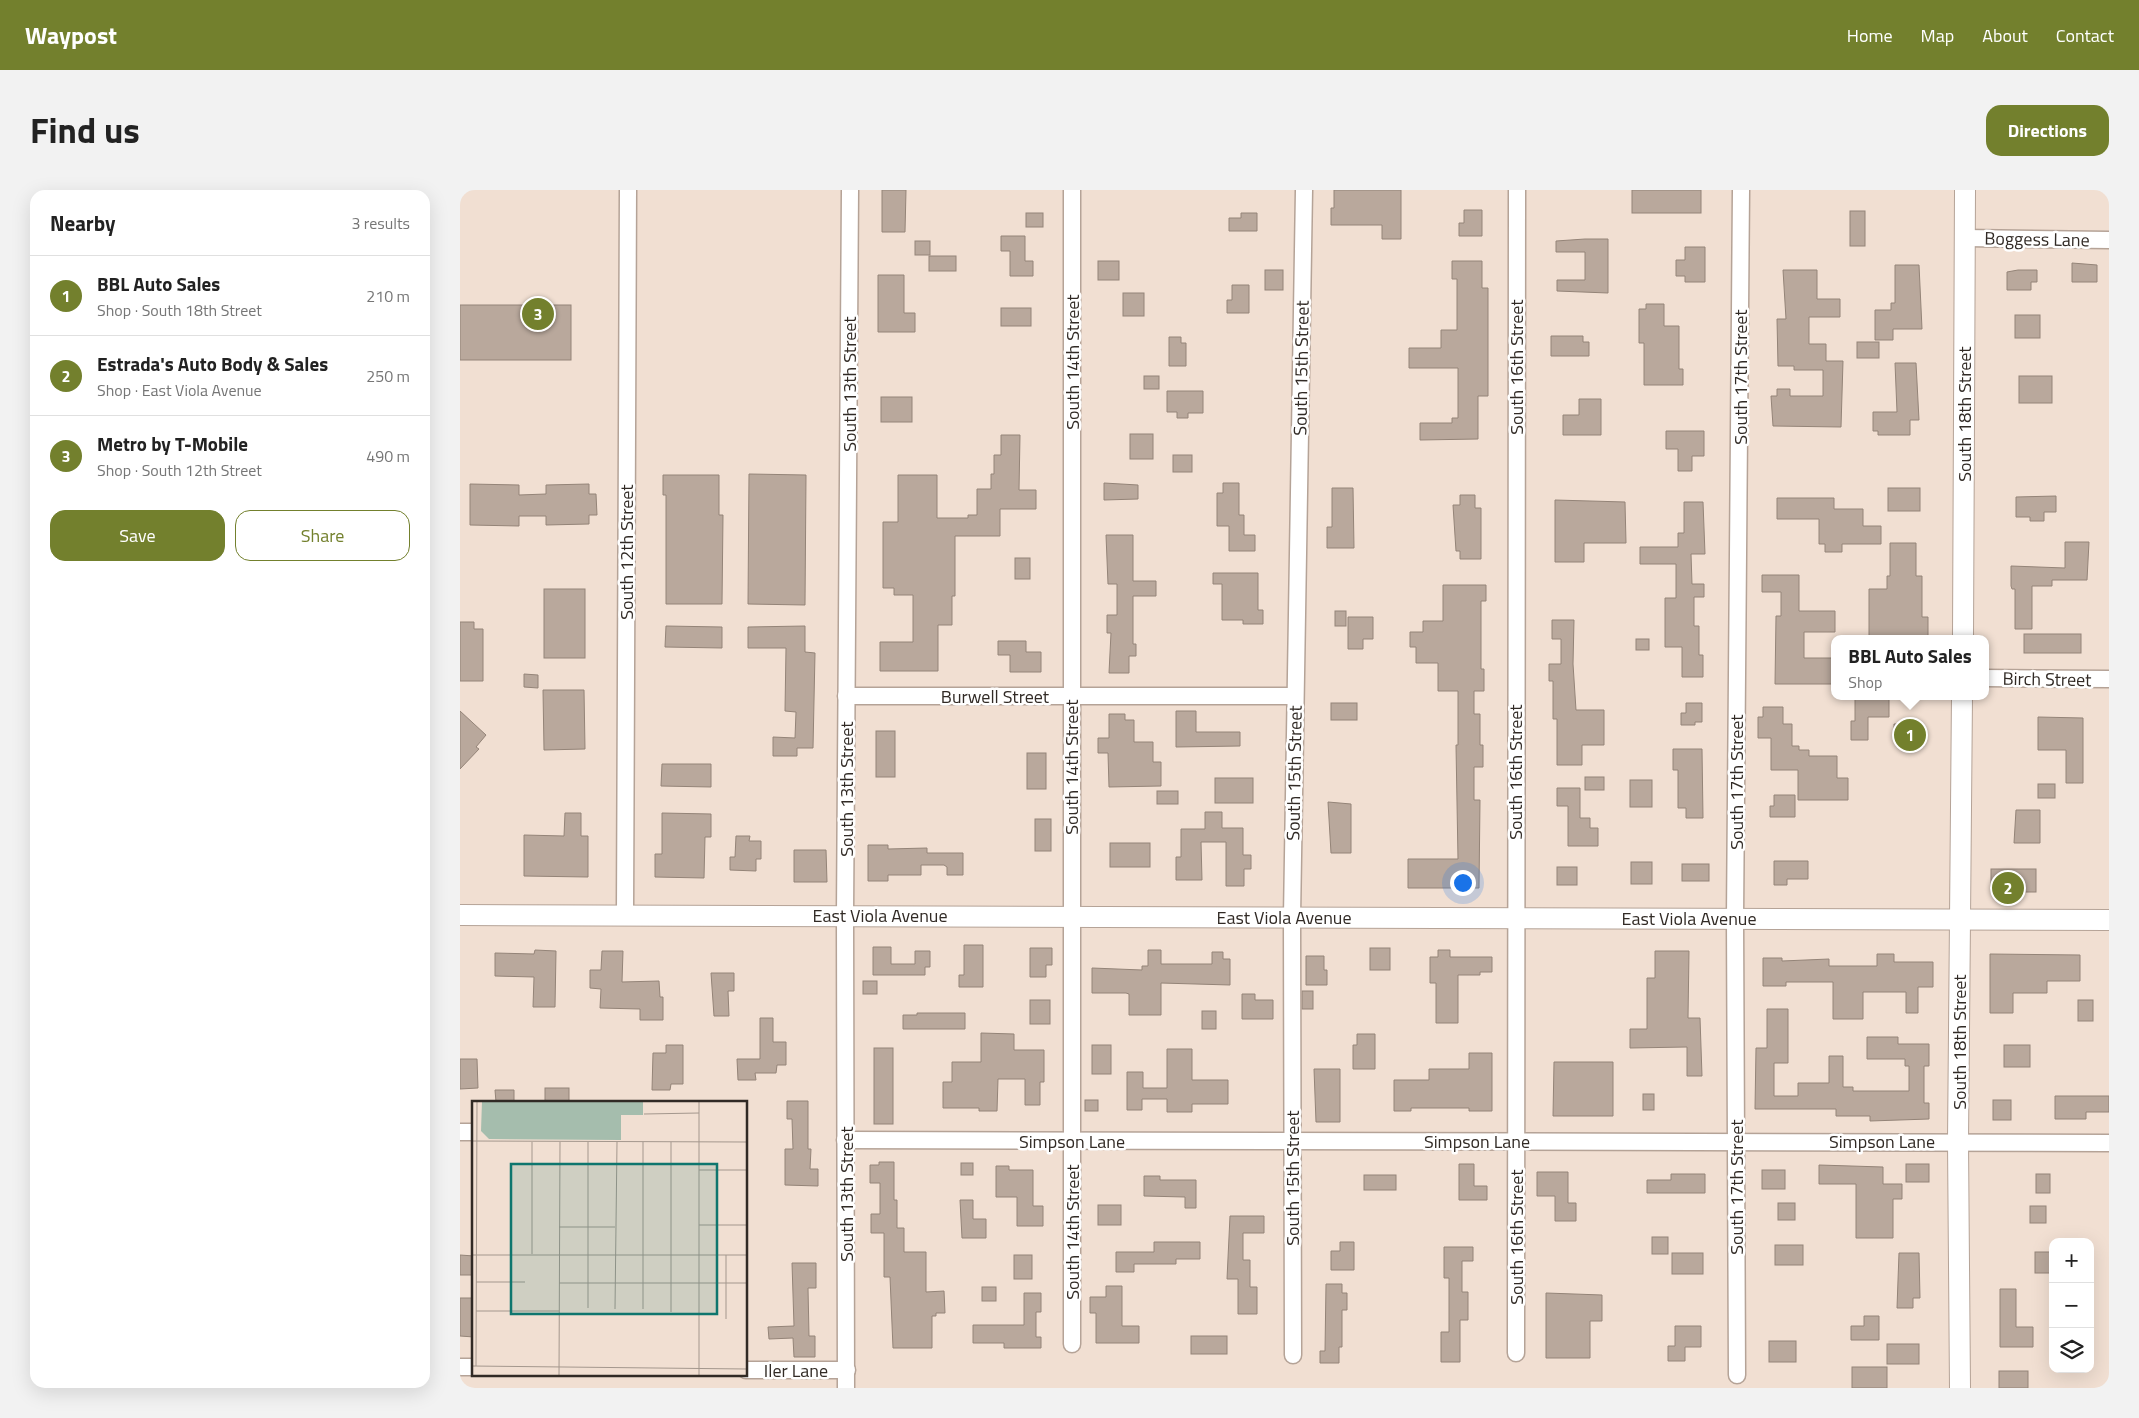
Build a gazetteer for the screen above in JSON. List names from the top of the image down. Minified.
{"streets":{"street":["Boggess Lane","South 14th Street","South 16th Street","South 15th Street","South 17th Street","South 13th Street","South 18th Street","South 12th Street","Birch Street","Burwell Street","East Viola Avenue","Simpson Lane","Iler Lane"]},"crossings":[["Boggess Lane","South 18th Street"],["South 14th Street","Burwell Street"],["South 14th Street","East Viola Avenue"],["South 14th Street","Simpson Lane"],["South 16th Street","East Viola Avenue"],["South 16th Street","Simpson Lane"],["South 15th Street","Burwell Street"],["South 15th Street","East Viola Avenue"],["South 15th Street","Simpson Lane"],["South 17th Street","East Viola Avenue"],["South 17th Street","Simpson Lane"],["South 13th Street","Burwell Street"],["South 13th Street","East Viola Avenue"],["South 13th Street","Simpson Lane"],["South 13th Street","Iler Lane"],["South 18th Street","East Viola Avenue"],["South 18th Street","Simpson Lane"],["South 12th Street","East Viola Avenue"]],"page":{"header":"Waypost","nav":["Home","Map","About","Contact"],"title":"Find us","buttons":["Directions",["Save","Share"]],"heading":["Nearby","3 results"],"list":[{"mark":"1","name":"BBL Auto Sales","note":"Shop · South 18th Street","value":"210 m"},{"mark":"2","name":"Estrada's Auto Body & Sales","note":"Shop · East Viola Avenue","value":"250 m"},{"mark":"3","name":"Metro by T-Mobile","note":"Shop · South 12th Street","value":"490 m"}],"pins":["3","1","2"],"popup":["BBL Auto Sales","Shop"],"map_buttons":["+","−"]}}
